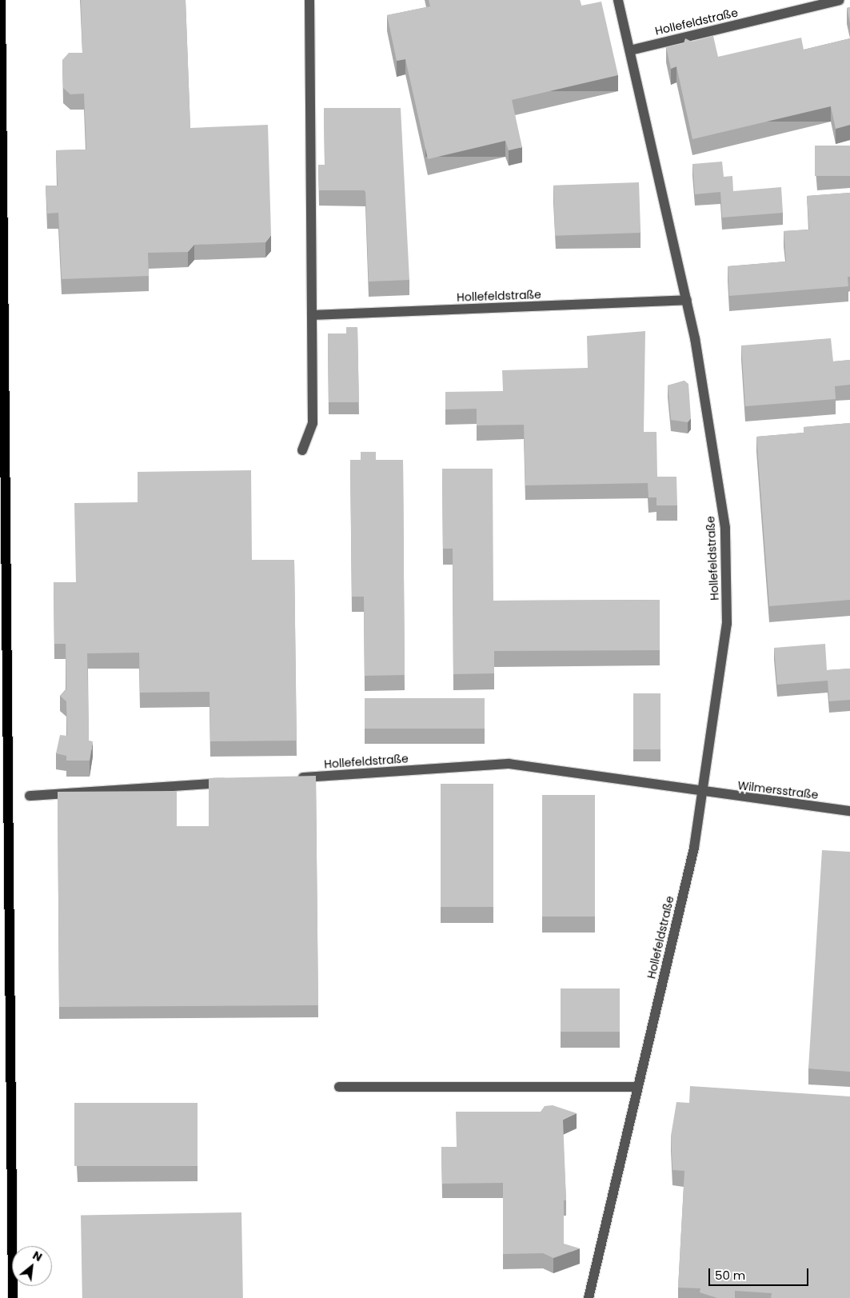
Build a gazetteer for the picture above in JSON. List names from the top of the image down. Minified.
{"streets":{"street":["Hollefeldstraße","Wilmersstraße"]},"crossings":[["Hollefeldstraße","Wilmersstraße"]],"scale_bar":"50 m","north":"top right"}
